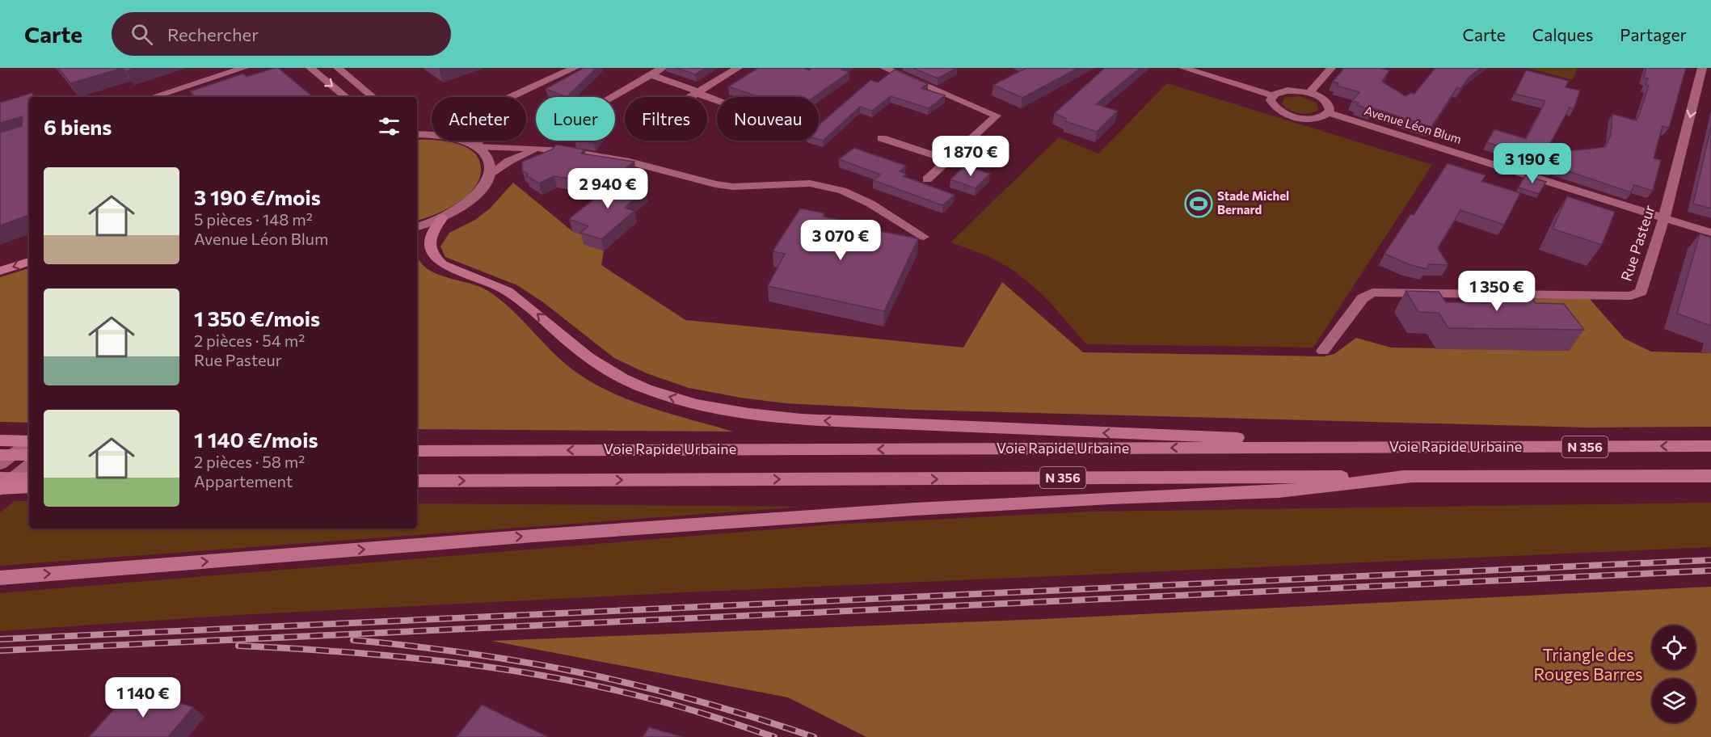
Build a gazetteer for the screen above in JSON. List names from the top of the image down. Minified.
{"streets":{"highway":["Voie Rapide Urbaine","N 356"],"street":["Avenue Léon Blum","Rue Pasteur"]},"crossings":[["Avenue Léon Blum","Rue Pasteur"]],"parks":["Triangle des Rouges Barres"],"places":{"sports":["Stade Michel Bernard"]},"page":{"header":"Carte","search":"Rechercher","nav":["Carte","Calques","Partager"],"chip":["Acheter","Louer","Filtres","Nouveau"],"heading":"6 biens","price":["1 870 €","3 190 €","2 940 €","3 070 €","1 350 €","1 140 €"],"list":[{"name":"3 190 €/mois","note":"5 pièces · 148 m² · Avenue Léon Blum"},{"name":"1 350 €/mois","note":"2 pièces · 54 m² · Rue Pasteur"},{"name":"1 140 €/mois","note":"2 pièces · 58 m² · Appartement"}]}}
